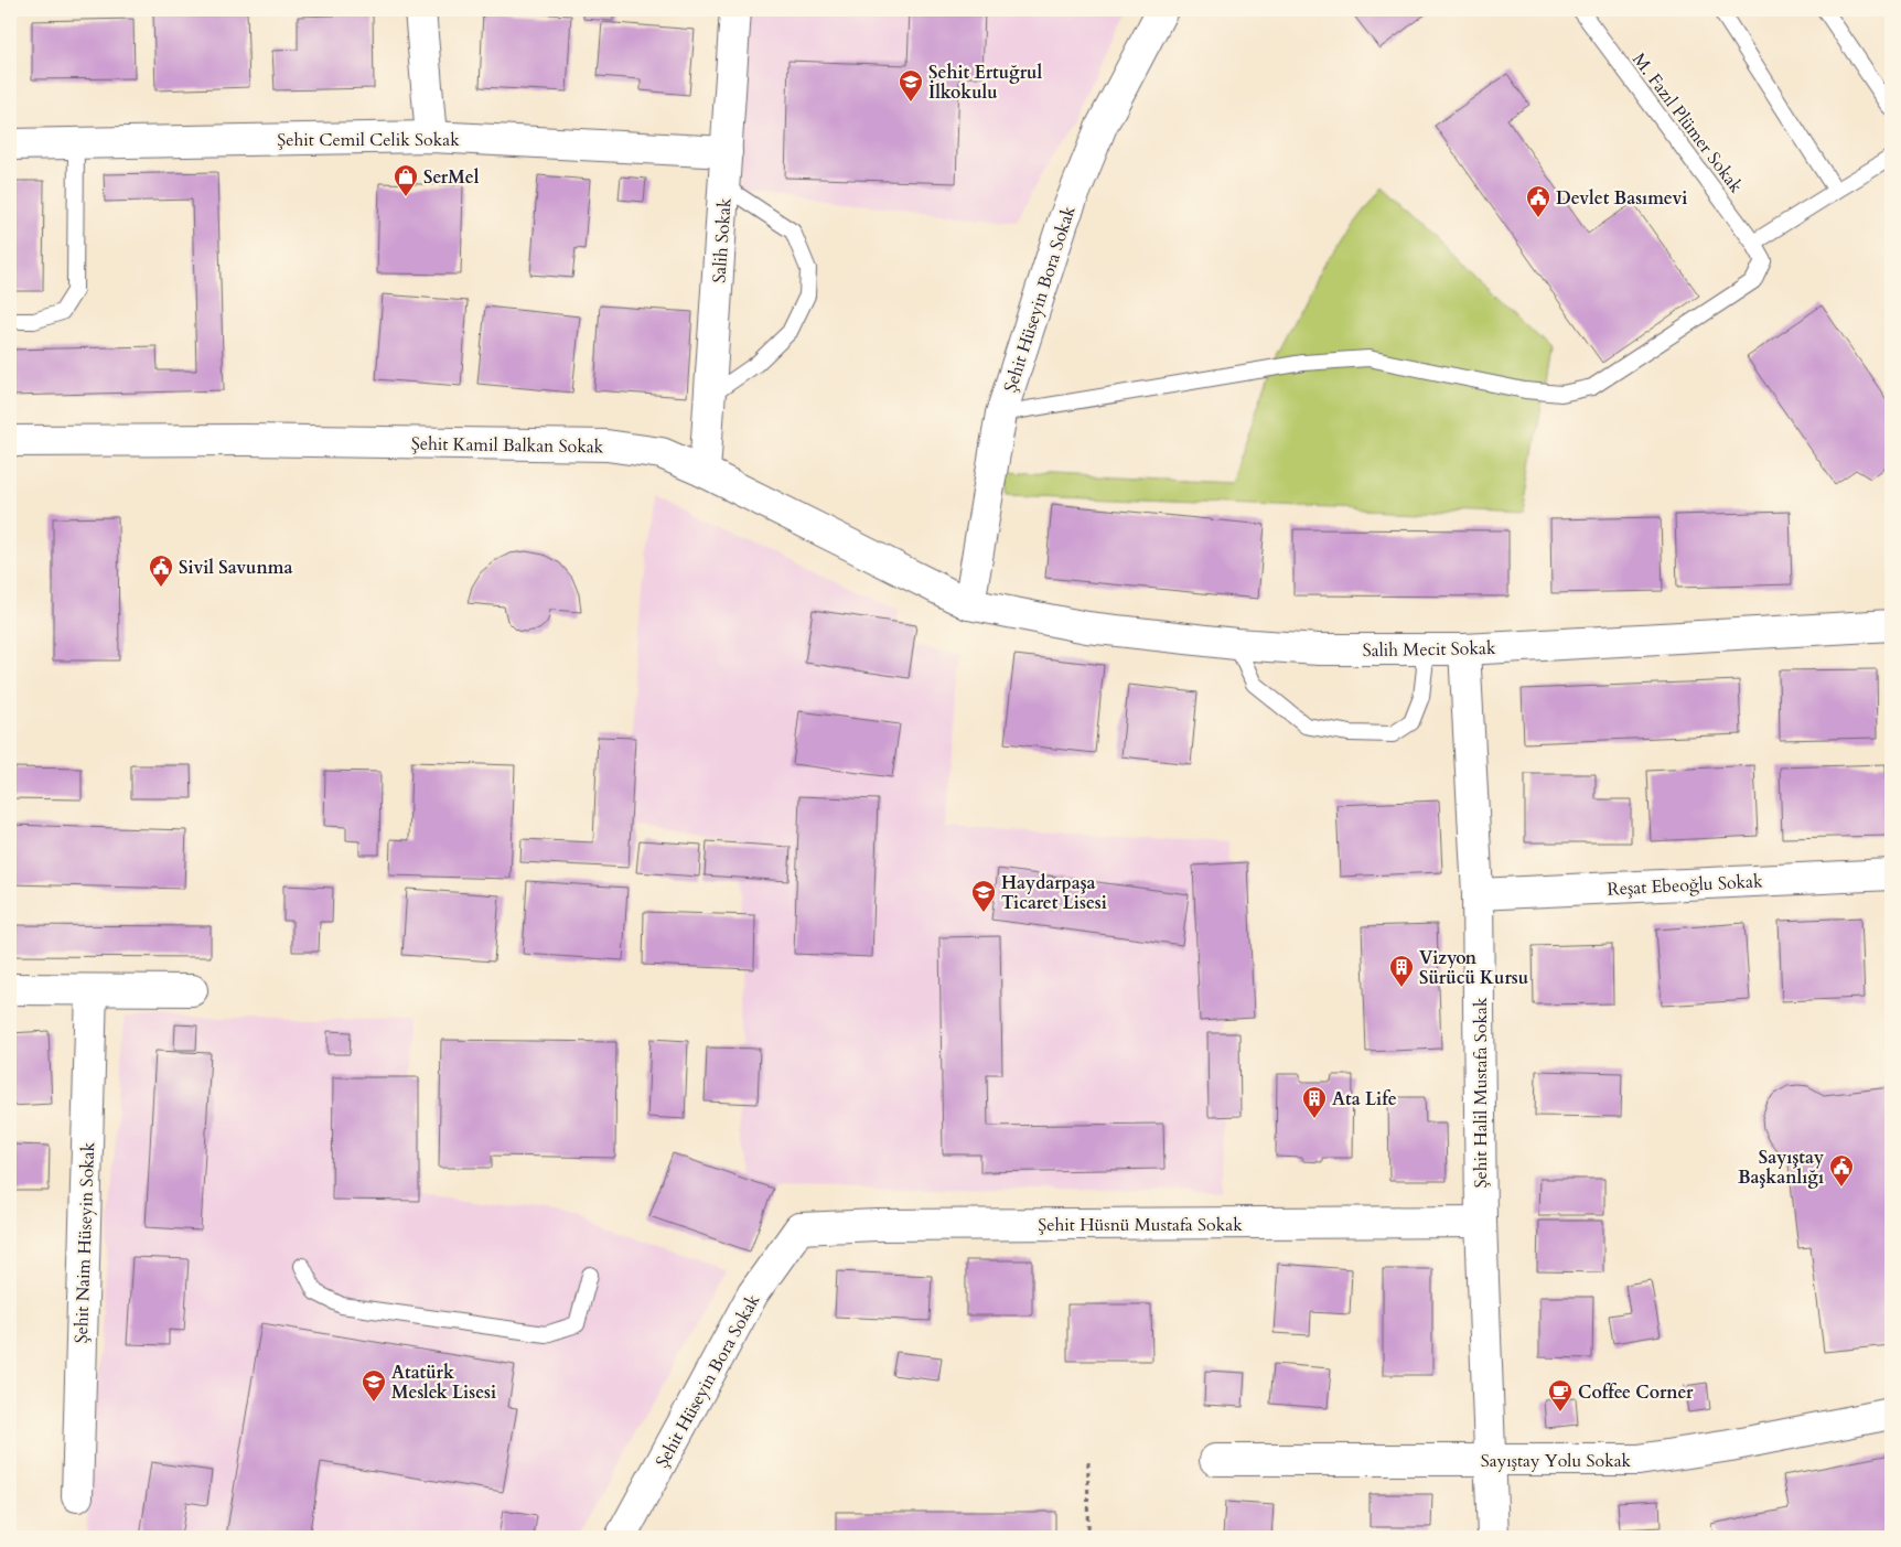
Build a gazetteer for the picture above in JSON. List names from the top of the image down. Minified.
{"streets":{"street":["Şehit Cemil Celik Sokak","Salih Sokak","Şehit Hüseyin Bora Sokak","Şehit Kamil Balkan Sokak","Salih Mecit Sokak","Reşat Ebeoğlu Sokak","Şehit Halil Mustafa Sokak","Şehit Hüsnü Mustafa Sokak","Şehit Naim Hüseyin Sokak","Sayıştay Yolu Sokak"],"lane":["M. Fazıl Plümer Sokak"]},"crossings":[["M. Fazıl Plümer Sokak","Şehit Hüseyin Bora Sokak"],["Şehit Cemil Celik Sokak","Salih Sokak"],["Salih Sokak","Şehit Kamil Balkan Sokak"],["Şehit Hüseyin Bora Sokak","Şehit Kamil Balkan Sokak"],["Şehit Hüseyin Bora Sokak","Salih Mecit Sokak"],["Şehit Hüseyin Bora Sokak","Şehit Hüsnü Mustafa Sokak"],["Şehit Kamil Balkan Sokak","Salih Mecit Sokak"],["Salih Mecit Sokak","Şehit Halil Mustafa Sokak"],["Reşat Ebeoğlu Sokak","Şehit Halil Mustafa Sokak"],["Şehit Halil Mustafa Sokak","Şehit Hüsnü Mustafa Sokak"],["Şehit Halil Mustafa Sokak","Sayıştay Yolu Sokak"]],"places":{"school or university":["Şehit Ertuğrul İlkokulu","Haydarpaşa Ticaret Lisesi","Atatürk Meslek Lisesi"],"shop":["SerMel"],"public building":["Devlet Basımevi","Sivil Savunma","Sayıştay Başkanlığı"],"building":["Vizyon Sürücü Kursu","Ata Life"],"cafe":["Coffee Corner"]}}
